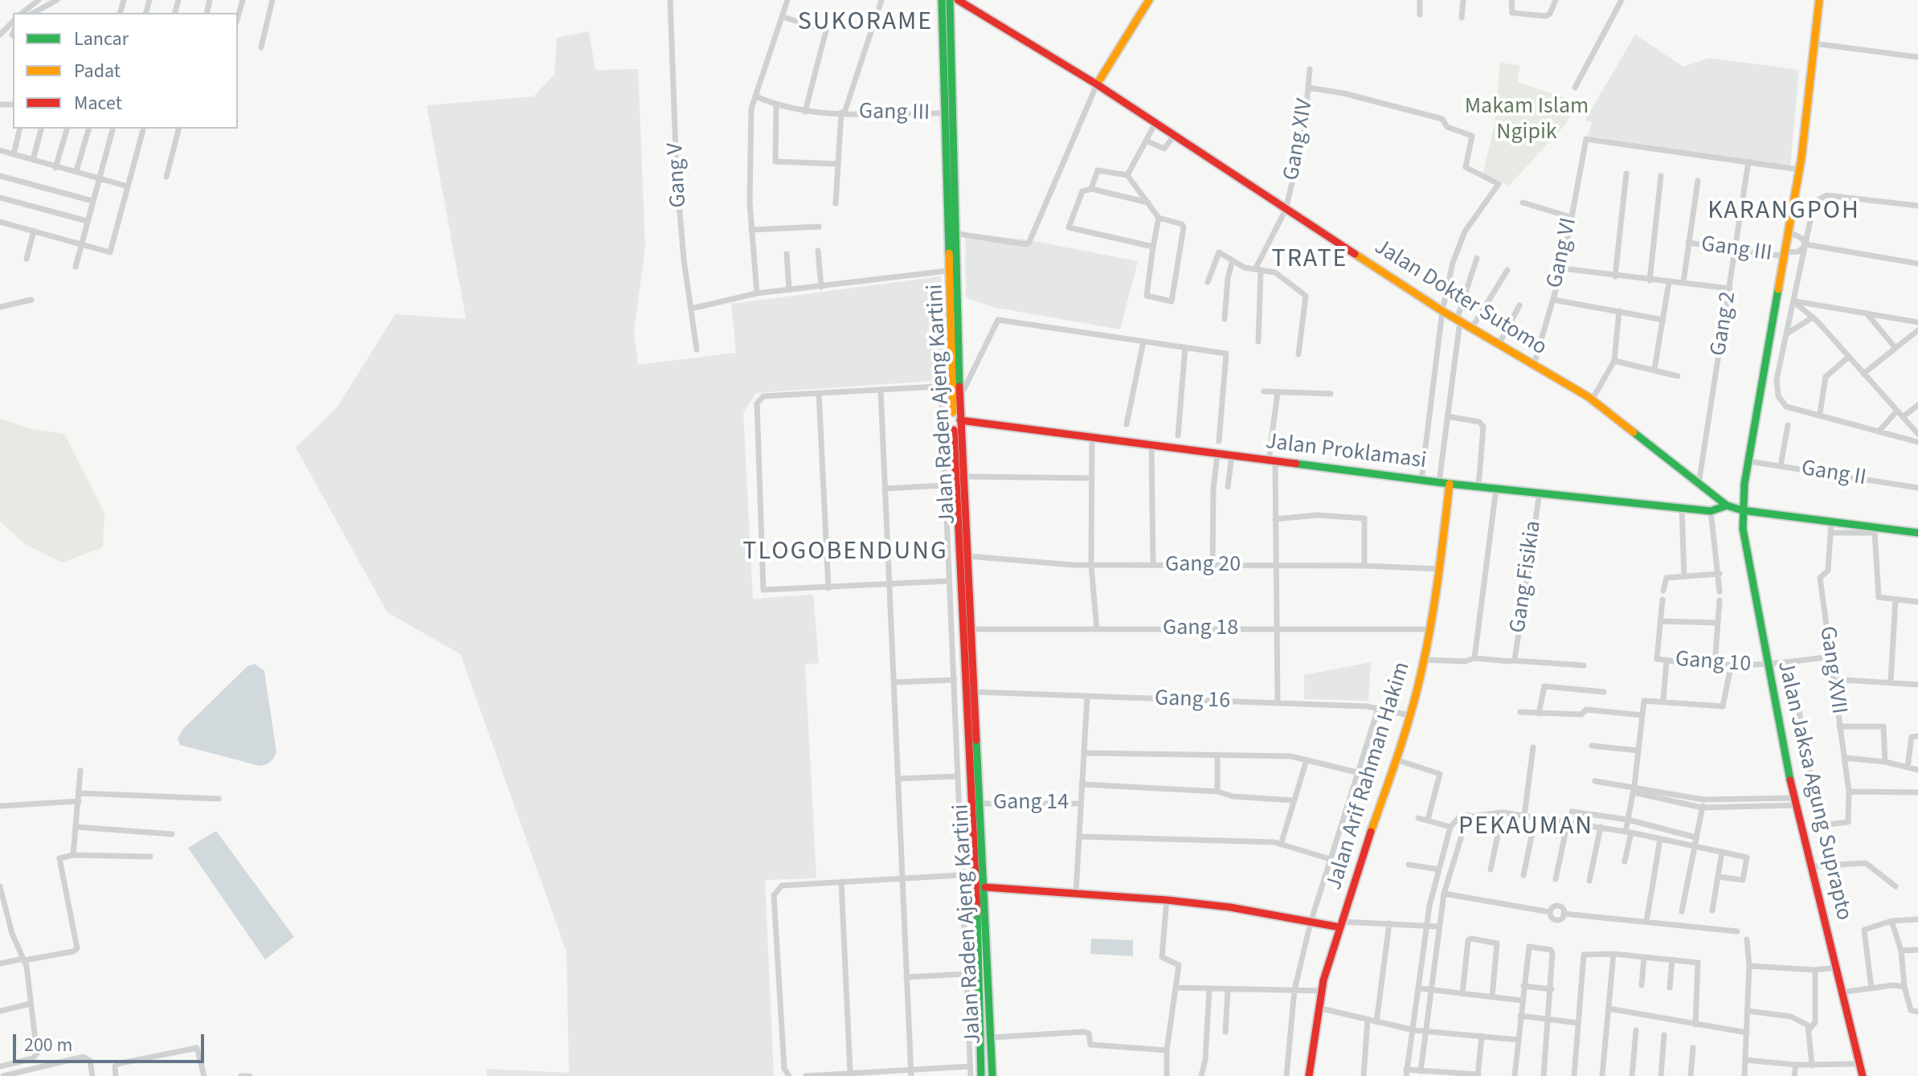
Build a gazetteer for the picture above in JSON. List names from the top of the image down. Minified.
{"streets":{"main road":["Jalan Dokter Sutomo","Jalan Raden Ajeng Kartini","Jalan Proklamasi","Jalan Arif Rahman Hakim","Jalan Jaksa Agung Suprapto"],"street":["Gang III","Gang XIV","Gang V","Gang VI","Gang 2","Gang II","Gang 20","Gang Fisikia","Gang 18","Gang 10","Gang XVII","Gang 16","Gang 14"]},"crossings":[["Gang III","Gang 2"],["Gang III","Jalan Raden Ajeng Kartini"],["Gang III","Jalan Jaksa Agung Suprapto"],["Gang XIV","Jalan Dokter Sutomo"],["Gang VI","Jalan Dokter Sutomo"],["Gang VI","Gang 2"],["Jalan Dokter Sutomo","Gang 2"],["Jalan Dokter Sutomo","Jalan Proklamasi"],["Jalan Dokter Sutomo","Gang XVII"],["Jalan Dokter Sutomo","Jalan Jaksa Agung Suprapto"],["Jalan Raden Ajeng Kartini","Jalan Proklamasi"],["Jalan Raden Ajeng Kartini","Gang 20"],["Jalan Raden Ajeng Kartini","Gang 18"],["Jalan Raden Ajeng Kartini","Gang 16"],["Jalan Raden Ajeng Kartini","Gang 14"],["Jalan Proklamasi","Gang Fisikia"],["Jalan Proklamasi","Jalan Arif Rahman Hakim"],["Gang II","Jalan Jaksa Agung Suprapto"],["Gang 20","Jalan Arif Rahman Hakim"],["Gang 18","Jalan Arif Rahman Hakim"],["Gang 10","Gang XVII"],["Gang 10","Jalan Jaksa Agung Suprapto"],["Gang 16","Jalan Arif Rahman Hakim"]],"districts":["SUKORAME","KARANGPOH","TRATE","TLOGOBENDUNG","PEKAUMAN"],"parks":["Makam Islam Ngipik"],"legend":["Lancar","Padat","Macet"],"scale_bar":"200 m"}
